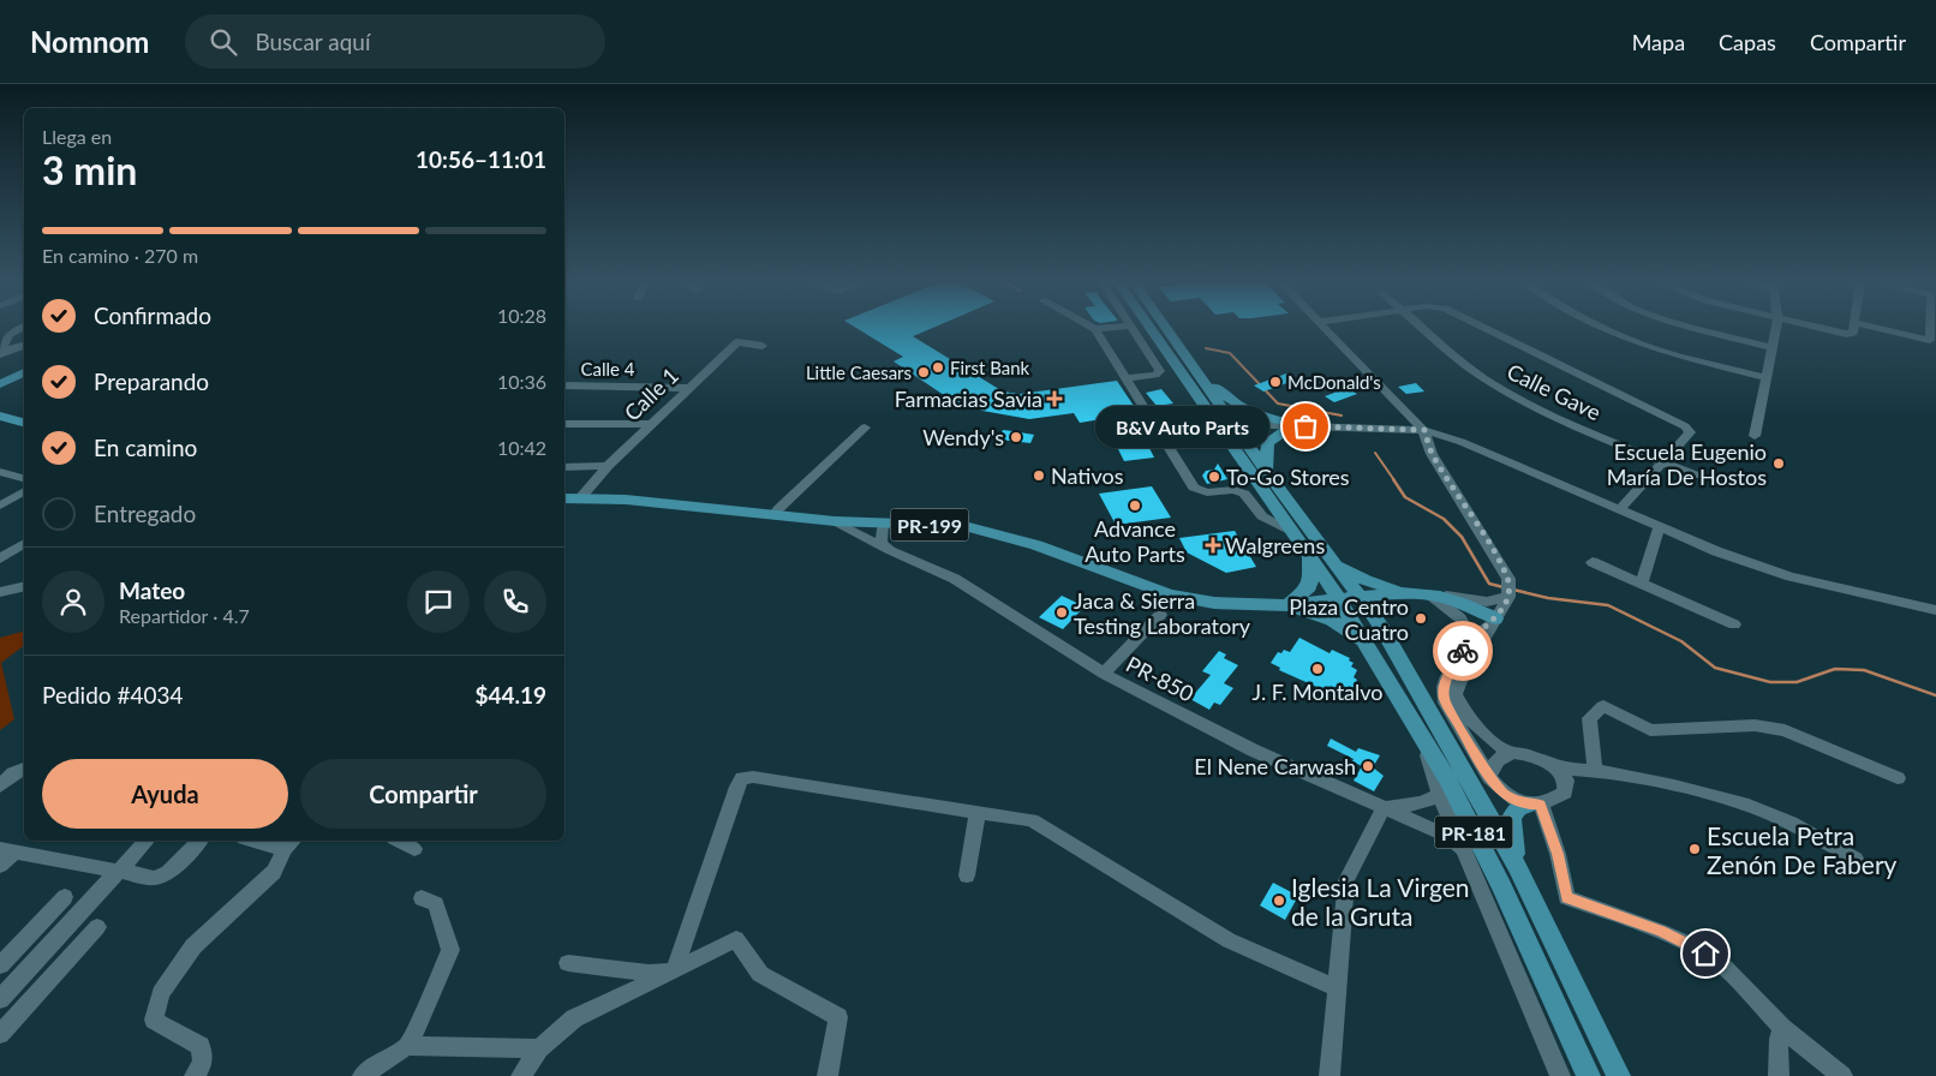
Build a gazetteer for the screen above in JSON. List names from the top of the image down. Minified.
{"streets":{"main road":["PR-199","PR-181"],"street":["Calle 4","Calle Gave","Calle 1","PR-850"]},"crossings":[["Calle 4","Calle 1"],["Calle 1","PR-199"],["PR-199","PR-850"],["PR-199","PR-181"]],"places":{"other":["First Bank","Little Caesars","McDonald's","B&V Auto Parts","Wendy's","Escuela Eugenio María De Hostos","Nativos","To-Go Stores","Advance Auto Parts","Jaca & Sierra Testing Laboratory","Plaza Centro Cuatro","J. F. Montalvo","El Nene Carwash","Escuela Petra Zenón De Fabery","Iglesia La Virgen de la Gruta"],"health":["Farmacias Savia","Walgreens"]},"page":{"header":"Nomnom","search":"Buscar aquí","nav":["Mapa","Capas","Compartir"],"heading":["3 min","Llega en","10:56–11:01"],"panel":["Mateo","Repartidor · 4.7","Pedido #4034","$44.19"],"bar":"En camino · 270 m","list":[["Confirmado","10:28"],["Preparando","10:36"],["En camino","10:42"],"Entregado"],"bubble":"B&V Auto Parts","buttons":["Ayuda","Compartir"]}}
